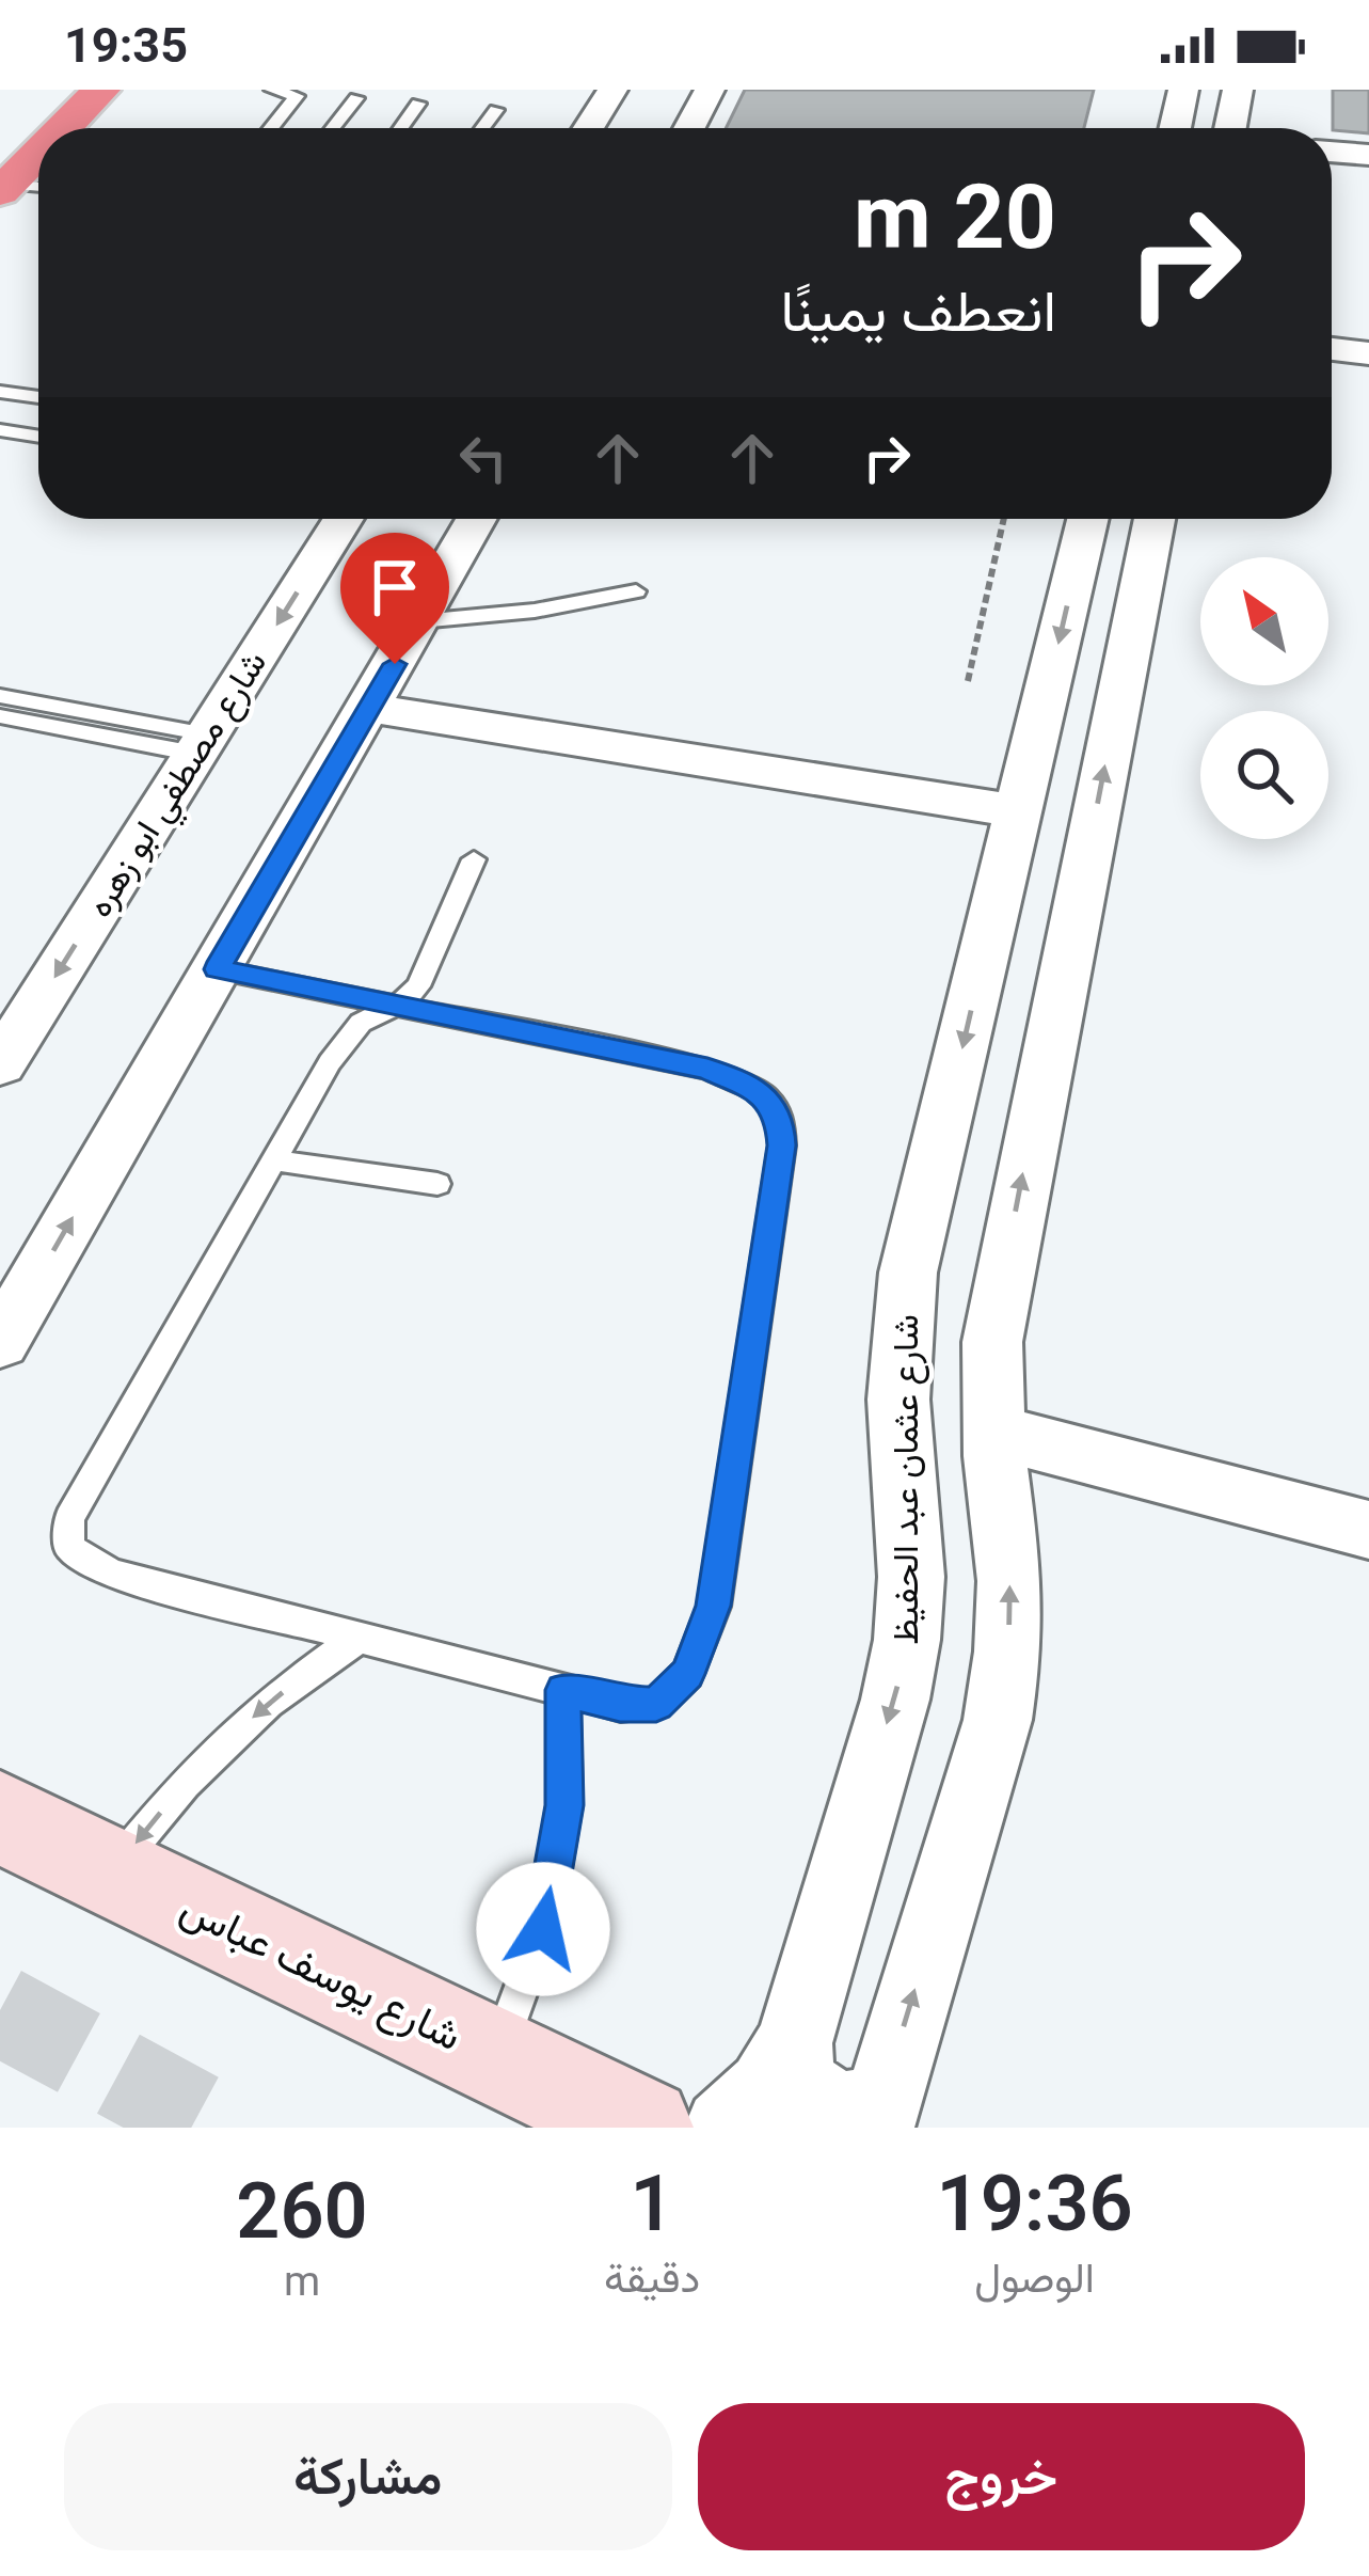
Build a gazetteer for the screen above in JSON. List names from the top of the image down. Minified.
{"streets":{"main road":["شارع يوسف عباس"],"street":["شارع مصطفي ابو زهره","شارع عثمان عبد الحفيظ"]},"north":"top left","page":{"status":"19:35","turn":["20 m","انعطف يمينًا"],"eta":["19:36","الوصول","1","دقيقة","260","m"],"buttons":["خروج","مشاركة"]}}
